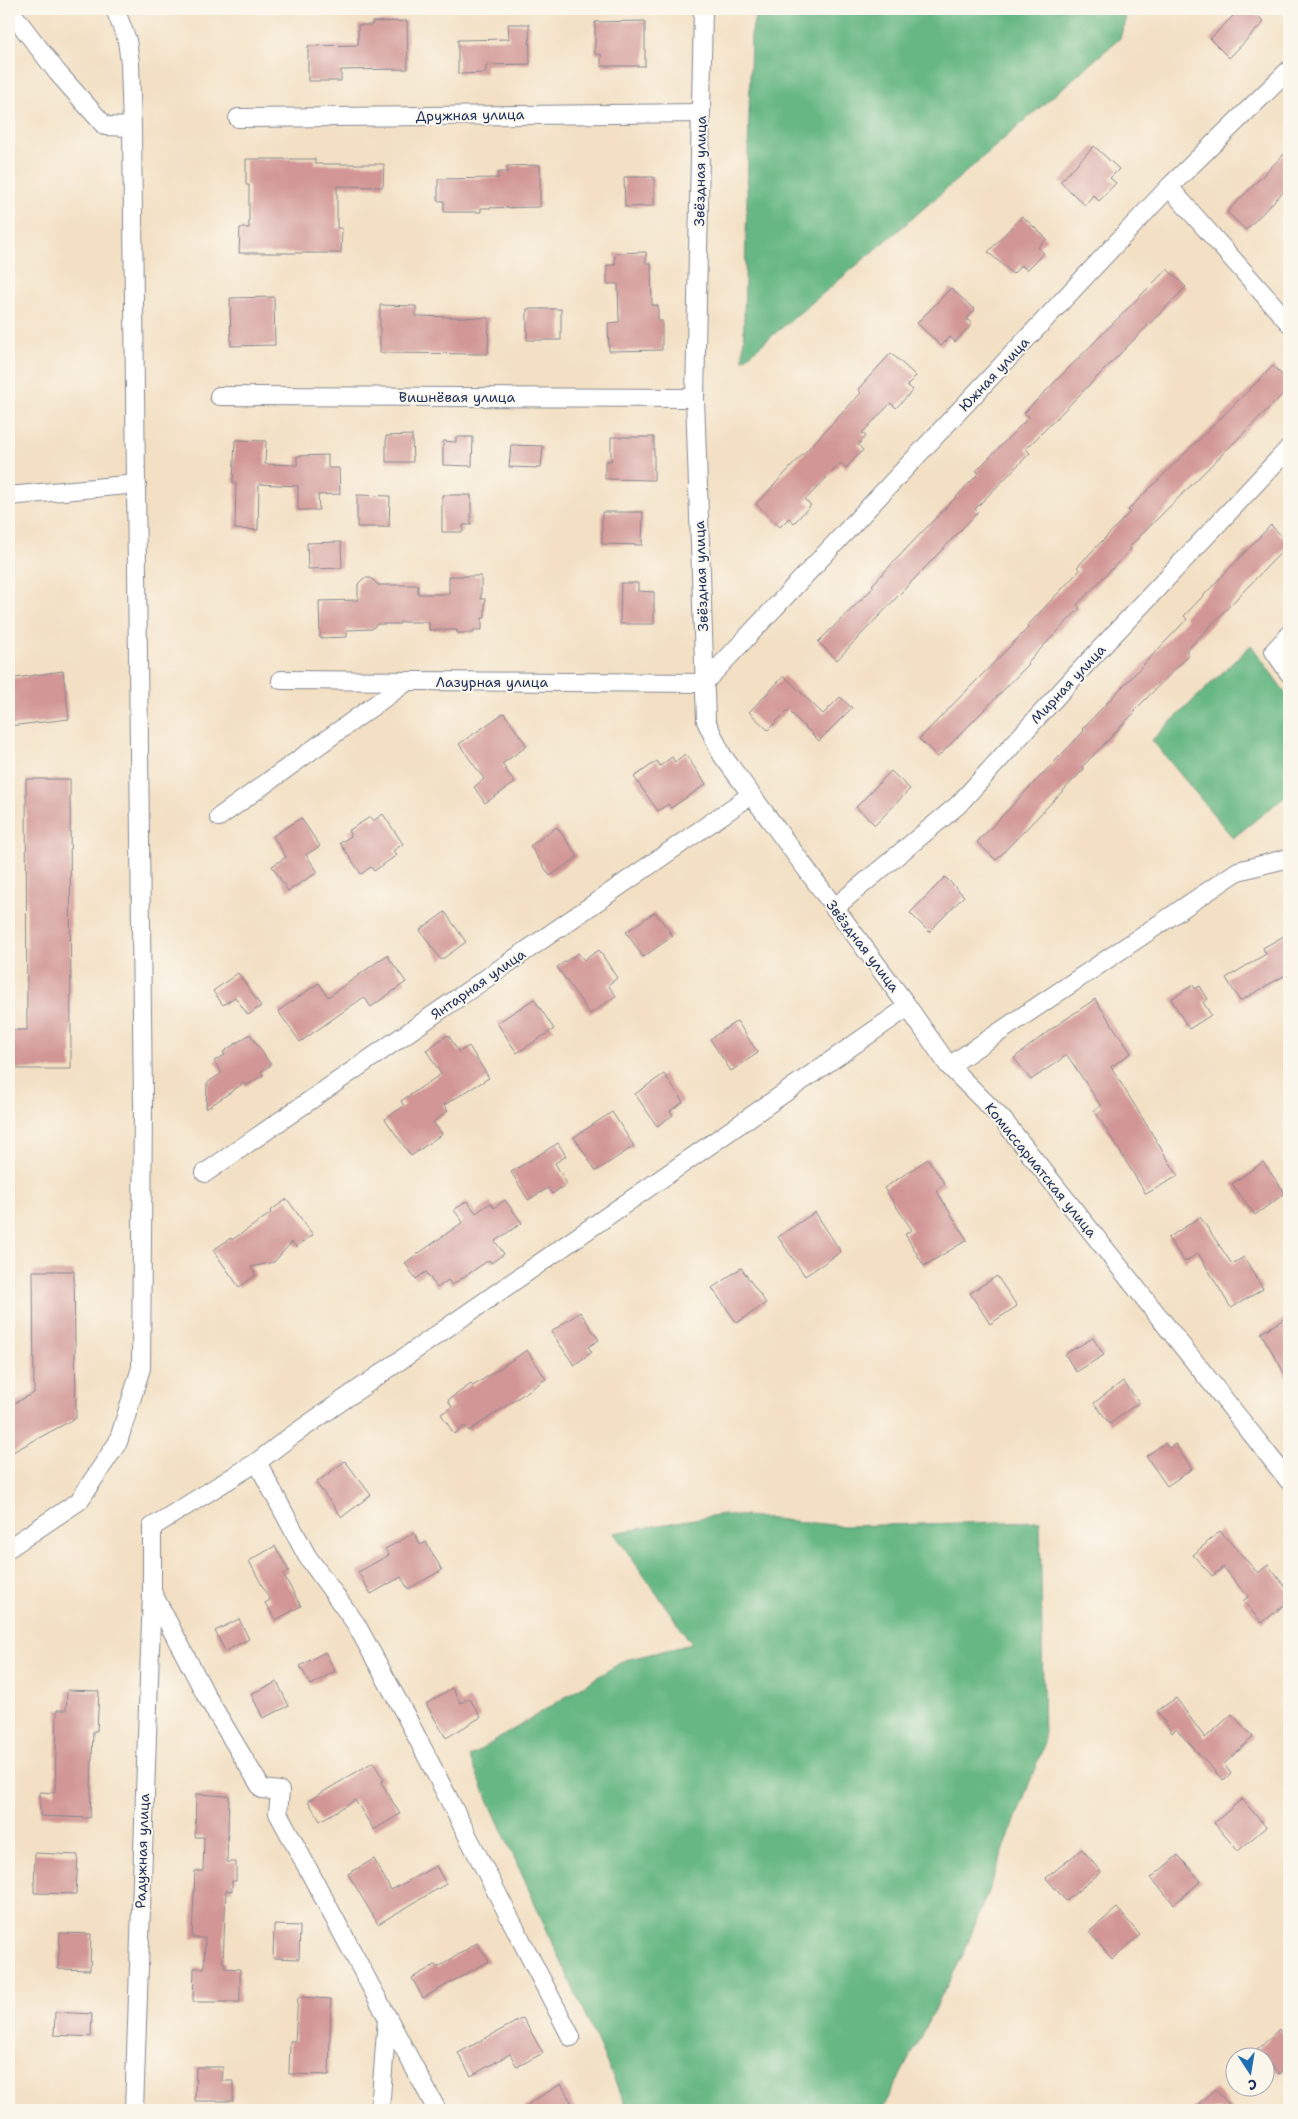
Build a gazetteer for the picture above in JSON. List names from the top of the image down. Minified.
{"streets":{"street":["Дружная улица","Звёздная улица","Южная улица","Вишнёвая улица","Лазурная улица","Мирная улица","Янтарная улица","Комиссариатская улица","Радужная улица"]},"crossings":[["Дружная улица","Звёздная улица"],["Звёздная улица","Южная улица"],["Звёздная улица","Вишнёвая улица"],["Звёздная улица","Лазурная улица"],["Звёздная улица","Мирная улица"],["Звёздная улица","Янтарная улица"],["Звёздная улица","Комиссариатская улица"],["Южная улица","Лазурная улица"]],"north":"bottom"}
